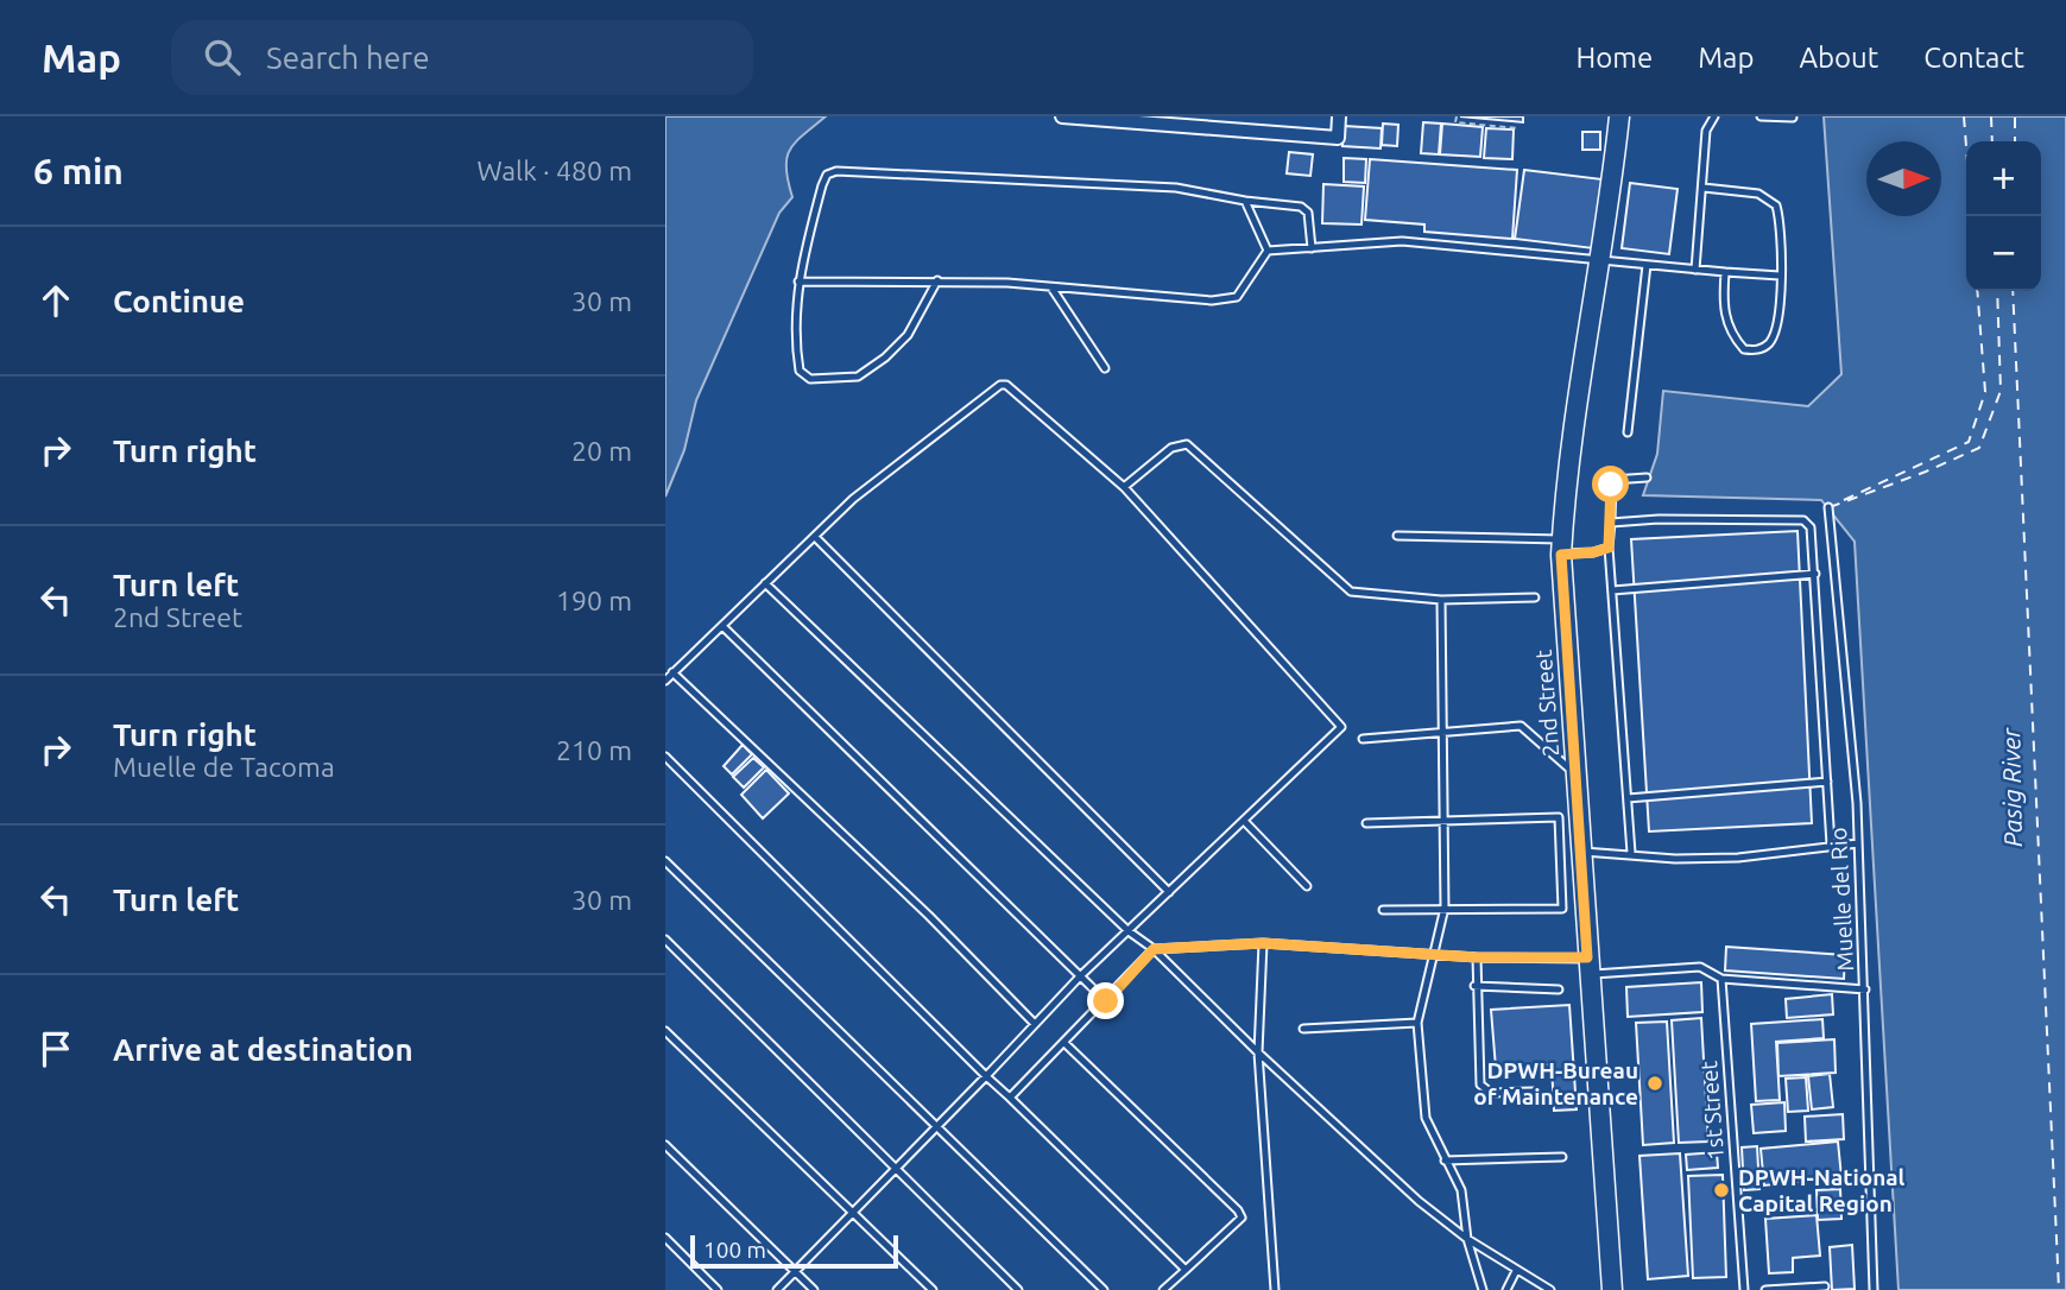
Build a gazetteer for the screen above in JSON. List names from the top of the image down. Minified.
{"streets":{"street":["2nd Street"],"lane":["Muelle del Rio","1st Street"]},"water":["Pasig River"],"places":["DPWH-Bureau of Maintenance","DPWH-National Capital Region"],"scale_bar":"100 m","north":"right","page":{"header":"Map","search":"Search here","nav":["Home","Map","About","Contact"],"heading":["6 min","Walk · 480 m"],"map_buttons":["+","−"],"list":[["Continue","30 m"],["Turn right","20 m"],["Turn left","2nd Street","190 m"],["Turn right","Muelle de Tacoma","210 m"],["Turn left","30 m"],"Arrive at destination"],"scale":"100 m"}}
